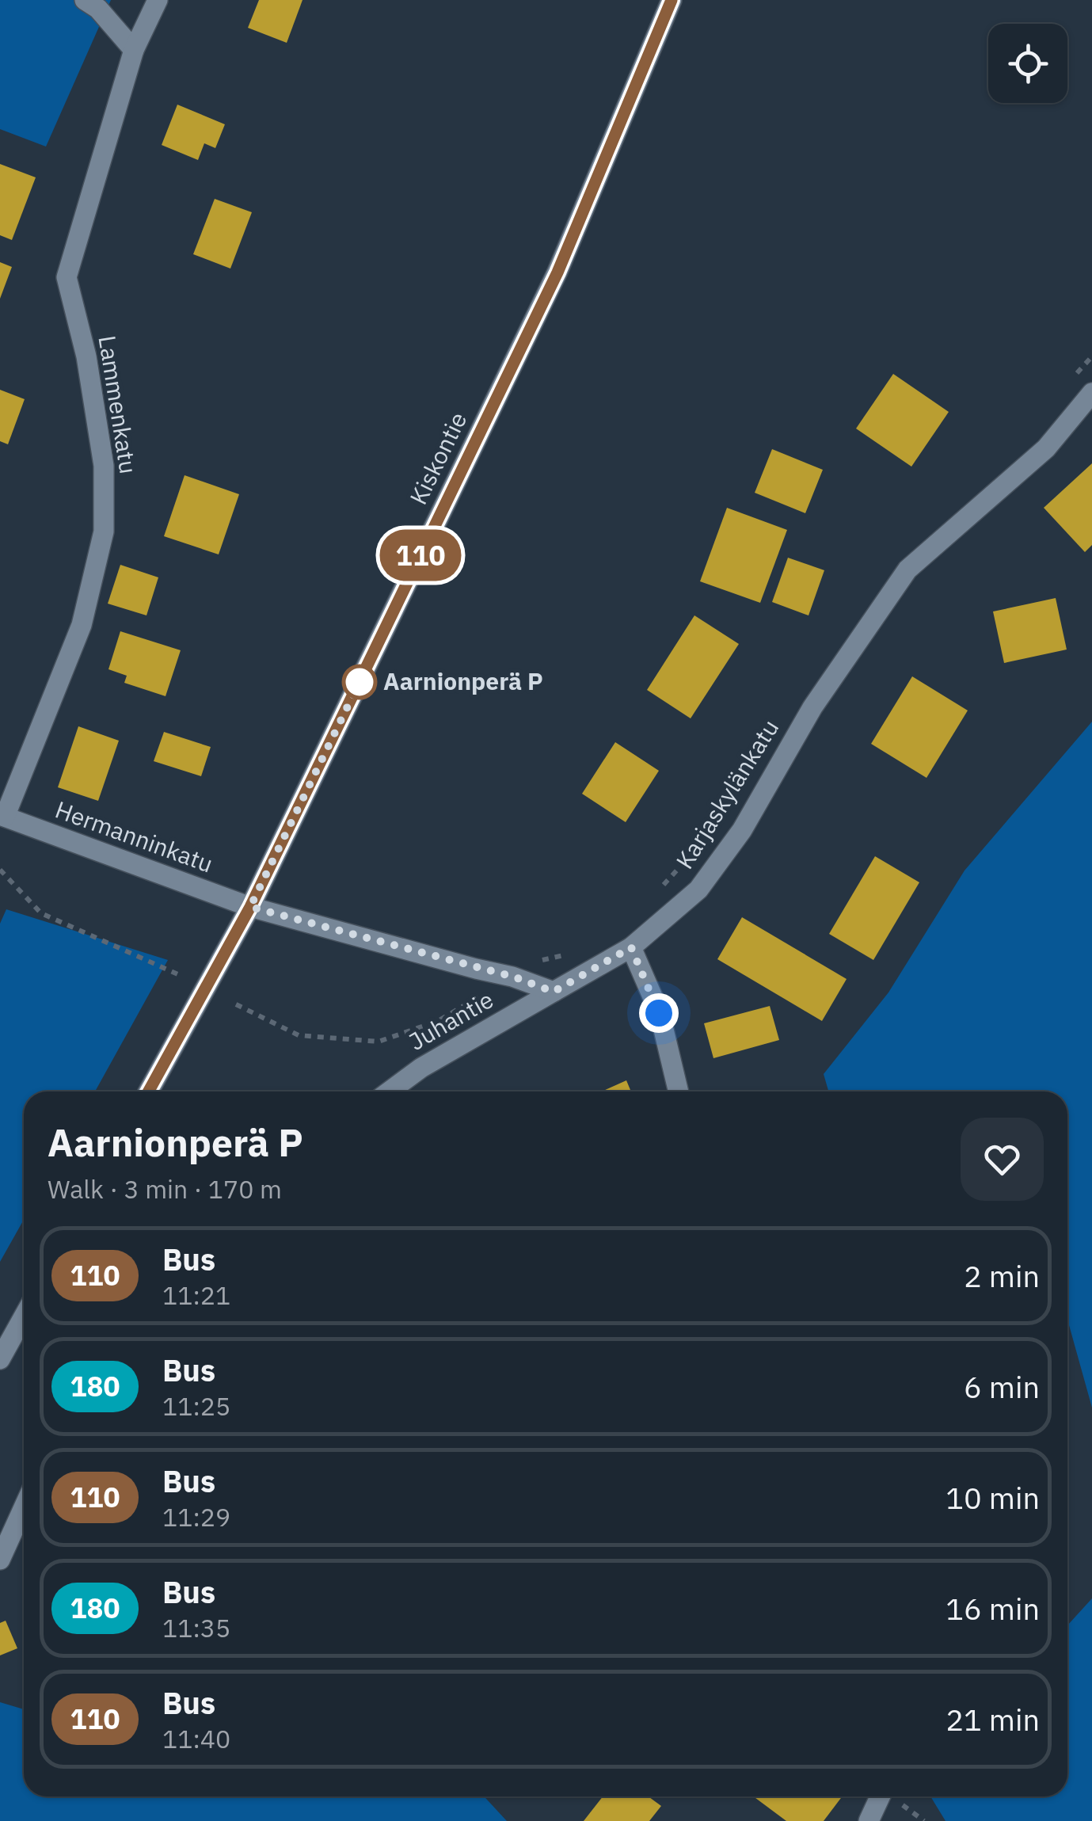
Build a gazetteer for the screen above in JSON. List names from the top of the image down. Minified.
{"streets":{"street":["Lammenkatu","Kiskontie","Karjaskylänkatu","Hermanninkatu","Juhantie"]},"crossings":[["Lammenkatu","Hermanninkatu"],["Kiskontie","Hermanninkatu"],["Karjaskylänkatu","Juhantie"]],"places":["Aarnionperä P"],"lines":["bus line 110"],"page":{"on_map":"110","heading":["Aarnionperä P","Walk · 3 min · 170 m"],"list":[{"mark":"110","name":"Bus","note":"11:21","value":"2 min"},{"mark":"180","name":"Bus","note":"11:25","value":"6 min"},{"mark":"110","name":"Bus","note":"11:29","value":"10 min"},{"mark":"180","name":"Bus","note":"11:35","value":"16 min"},{"mark":"110","name":"Bus","note":"11:40","value":"21 min"}]}}
